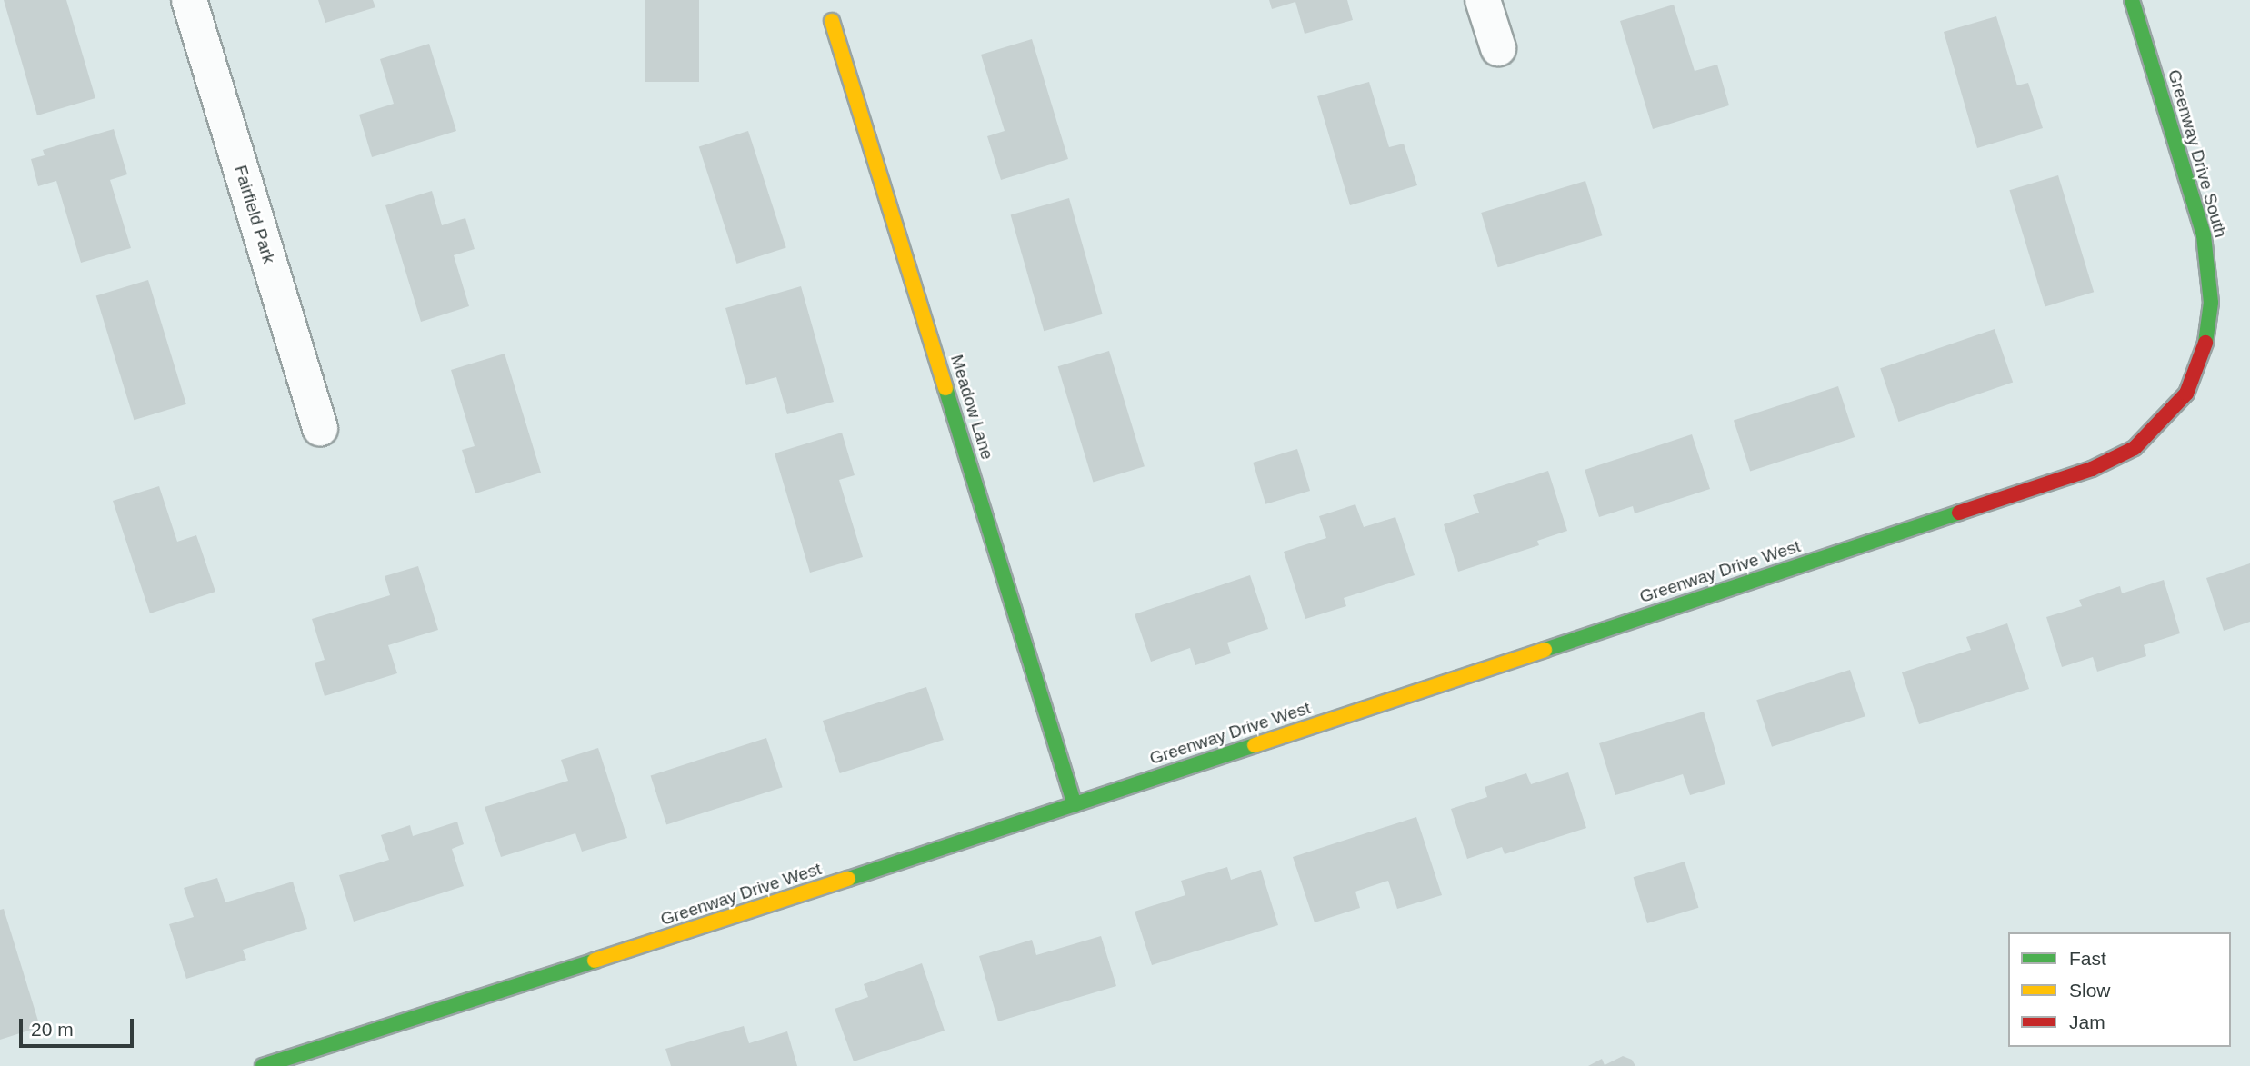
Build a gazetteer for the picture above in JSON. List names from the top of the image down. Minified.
{"streets":{"street":["Greenway Drive South","Fairfield Park","Meadow Lane","Greenway Drive West"]},"crossings":[["Greenway Drive South","Greenway Drive West"],["Meadow Lane","Greenway Drive West"]],"legend":["Fast","Slow","Jam"],"scale_bar":"20 m"}
